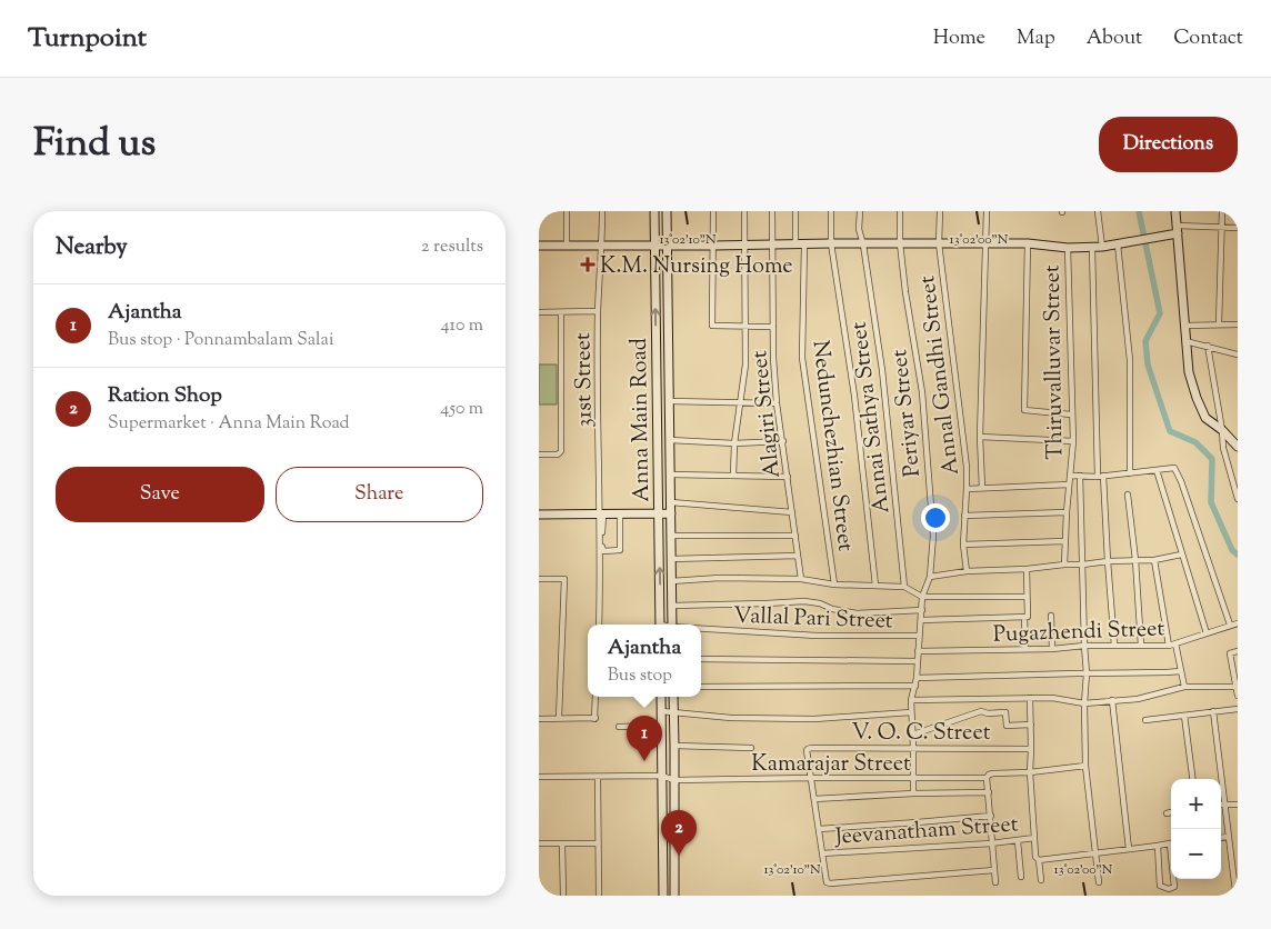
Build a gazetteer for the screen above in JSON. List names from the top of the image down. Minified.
{"streets":{"main road":["Anna Main Road"],"street":["Thiruvalluvar Street","Annal Gandhi Street","31st Street","Periyar Street","Alagiri Street","Annai Sathya Street","Nedunchezhian Street","Vallal Pari Street","Pugazhendi Street","V. O. C. Street","Kamarajar Street","Jeevanatham Street"]},"crossings":[["Periyar Street","Vallal Pari Street"],["Periyar Street","Pugazhendi Street"],["Periyar Street","V. O. C. Street"],["Periyar Street","Kamarajar Street"],["V. O. C. Street","Kamarajar Street"]],"places":{"health":["K.M. Nursing Home"]},"page":{"header":"Turnpoint","nav":["Home","Map","About","Contact"],"title":"Find us","buttons":["Directions",["Save","Share"]],"heading":["Nearby","2 results"],"list":[{"mark":"1","name":"Ajantha","note":"Bus stop · Ponnambalam Salai","value":"410 m"},{"mark":"2","name":"Ration Shop","note":"Supermarket · Anna Main Road","value":"450 m"}],"popup":["Ajantha","Bus stop"],"pins":["1","2"],"map_buttons":["+","−"]},"coordinates":["13°02'10\"N","13°02'00\"N"]}
